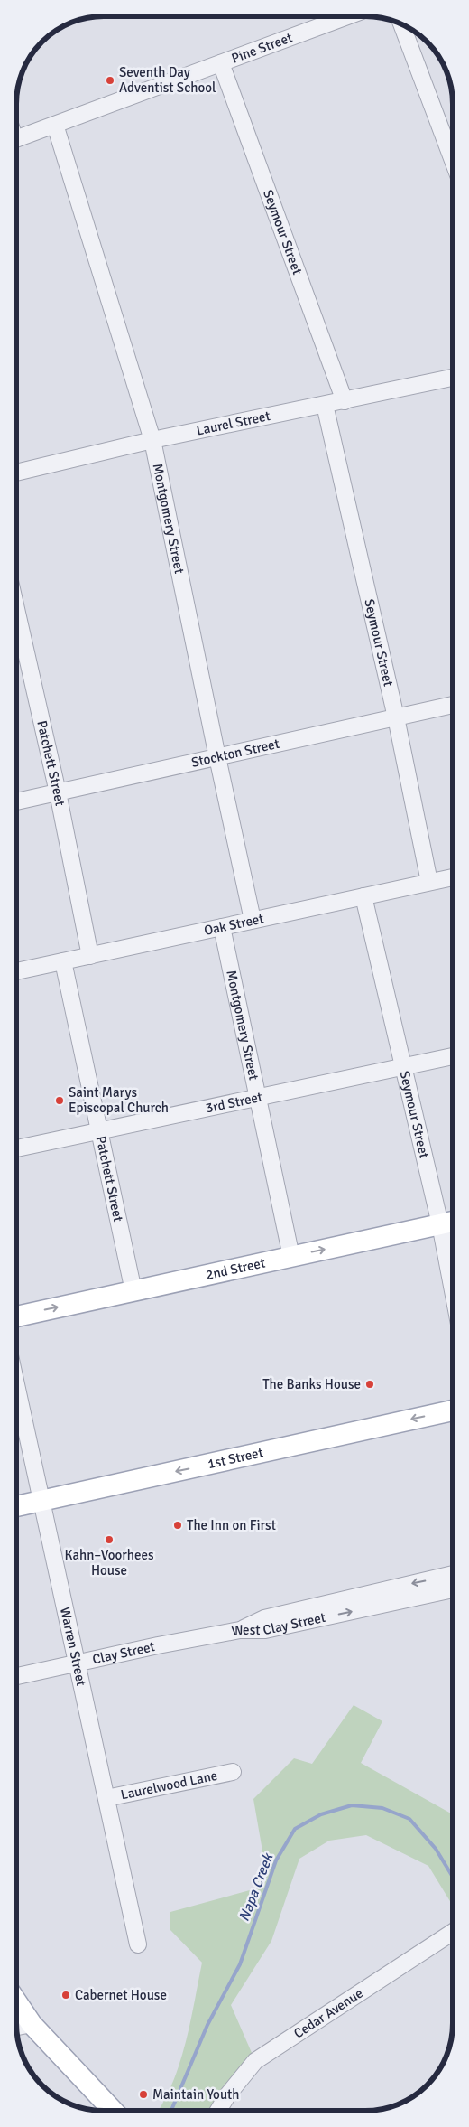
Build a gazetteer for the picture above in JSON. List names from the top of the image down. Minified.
{"streets":{"main road":["2nd Street","1st Street"],"street":["Pine Street","Seymour Street","Laurel Street","Montgomery Street","Stockton Street","Patchett Street","Oak Street","3rd Street","West Clay Street","Warren Street","Clay Street","Laurelwood Lane","Cedar Avenue"]},"crossings":[["Pine Street","Seymour Street"],["Pine Street","Montgomery Street"],["Seymour Street","Laurel Street"],["Seymour Street","Stockton Street"],["Seymour Street","Oak Street"],["Seymour Street","3rd Street"],["Seymour Street","2nd Street"],["Laurel Street","Montgomery Street"],["Montgomery Street","Stockton Street"],["Montgomery Street","Oak Street"],["Montgomery Street","3rd Street"],["Montgomery Street","2nd Street"],["Stockton Street","Patchett Street"],["Patchett Street","Oak Street"],["Patchett Street","3rd Street"],["Patchett Street","2nd Street"],["1st Street","Warren Street"],["West Clay Street","Clay Street"],["Warren Street","Clay Street"],["Warren Street","Laurelwood Lane"]],"one_way":["2nd Street","1st Street"],"water":["Napa Creek"],"places":["Seventh Day Adventist School","Saint Marys Episcopal Church","The Banks House","The Inn on First","Kahn–Voorhees House","Cabernet House","Maintain Youth"]}
